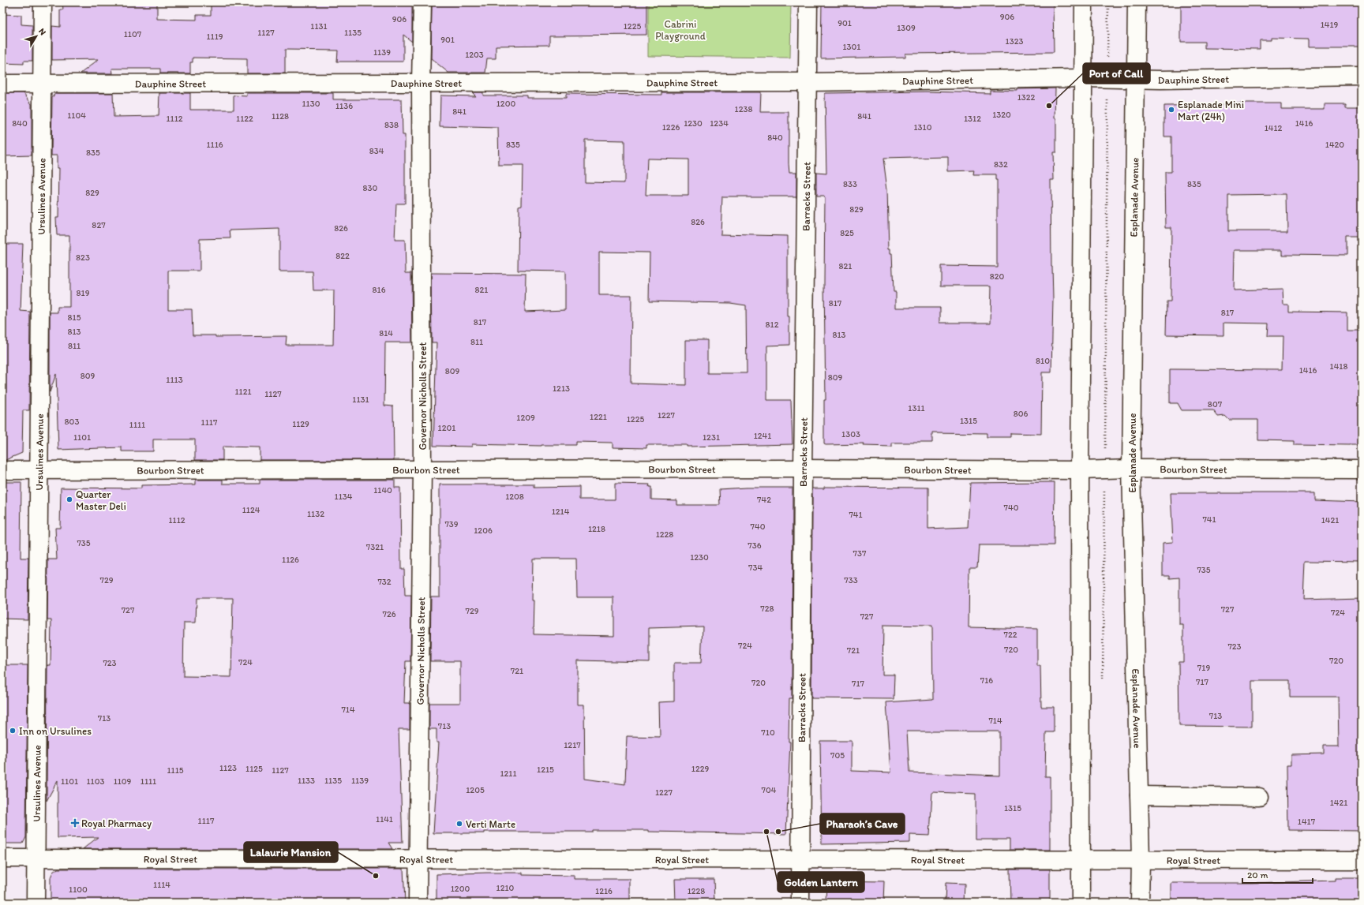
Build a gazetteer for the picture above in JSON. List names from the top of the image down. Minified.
{"streets":{"street":["Dauphine Street","Ursulines Avenue","Barracks Street","Esplanade Avenue","Governor Nicholls Street","Bourbon Street","Royal Street"]},"crossings":[["Dauphine Street","Ursulines Avenue"],["Dauphine Street","Barracks Street"],["Dauphine Street","Esplanade Avenue"],["Dauphine Street","Governor Nicholls Street"],["Ursulines Avenue","Bourbon Street"],["Ursulines Avenue","Royal Street"],["Barracks Street","Bourbon Street"],["Barracks Street","Royal Street"],["Esplanade Avenue","Bourbon Street"],["Esplanade Avenue","Royal Street"],["Governor Nicholls Street","Bourbon Street"],["Governor Nicholls Street","Royal Street"]],"parks":["Cabrini Playground"],"places":{"other":["Port of Call","Esplanade Mini Mart (24h)","Quarter Master Deli","Inn on Ursulines","Verti Marte","Golden Lantern","Pharaoh’s Cave","Lalaurie Mansion"],"health":["Royal Pharmacy"]},"house_numbers":["906","906","901","1419","1131","1225","1309","1127","1135","1107","1119","901","1323","1301","1139","1203","1322","1130","1200","1136","1238","841","1320","1104","1128","841","1112","1122","1312","840","1230","1234","1416","838","1226","1310","1412","840","1116","835","1420","834","835","832","833","835","830","829","829","826","827","826","825","822","823","821","820","816","821","819","817","817","815","817","812","813","814","813","811","811","810","1418","1416","809","809","809","1113","1213","1121","1127","1131","807","1311","806","1227","1221","1209","1225","1315","803","1117","1129","1111","1201","1303","1241","1101","1231","1140","1134","1208","742","740","1124","1214","1132","741","741","1112","1421","739","740","1218","1206","1228","735","736","7321","737","1230","1126","734","735","729","733","732","728","727","727","729","724","726","727","722","724","723","720","721","720","724","723","719","721","716","717","720","717","714","713","713","714","713","710","1217","705","1123","1125","1229","1215","1115","1127","1211","1133","1135","1139","1101","1103","1109","1111","1205","704","1227","1421","1315","1141","1117","1417","1114","1210","1200","1100","1216","1228"],"scale_bar":"20 m","north":"top right"}
